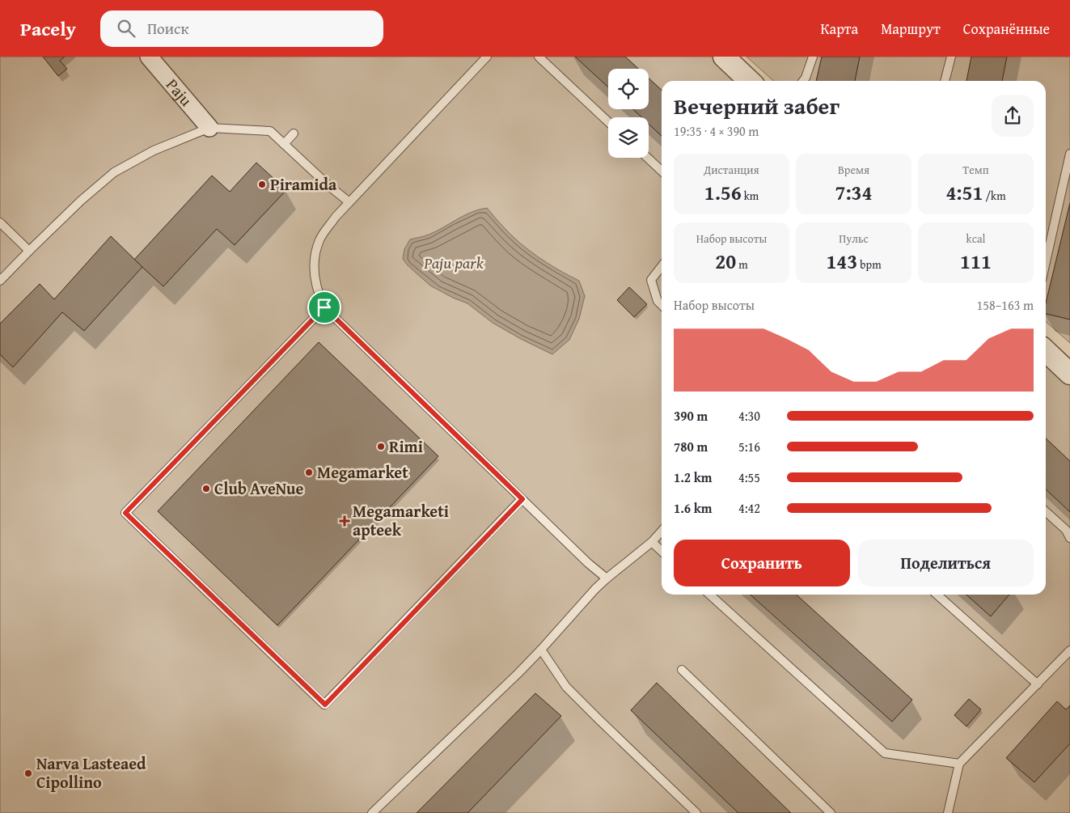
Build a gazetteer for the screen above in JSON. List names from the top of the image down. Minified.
{"streets":{"street":["Paju"]},"parks":["Paju park"],"places":{"other":["Piramida","Rimi","Megamarket","Club AveNue","Narva Lasteaed Cipollino"],"health":["Megamarketi apteek"]},"page":{"header":"Pacely","search":"Поиск","nav":["Карта","Маршрут","Сохранённые"],"heading":["Вечерний забег","19:35 · 4 × 390 m"],"stats":[["Дистанция","1.56 km"],["Время","7:34"],["Темп","4:51 /km"],["Набор высоты","20 m"],["Пульс","143 bpm"],["kcal","111"]],"chart":["Набор высоты","158–163 m"],"list":[{"name":"390 m","note":"4:30"},{"name":"780 m","note":"5:16"},{"name":"1.2 km","note":"4:55"},{"name":"1.6 km","note":"4:42"}],"buttons":["Сохранить","Поделиться"]}}
